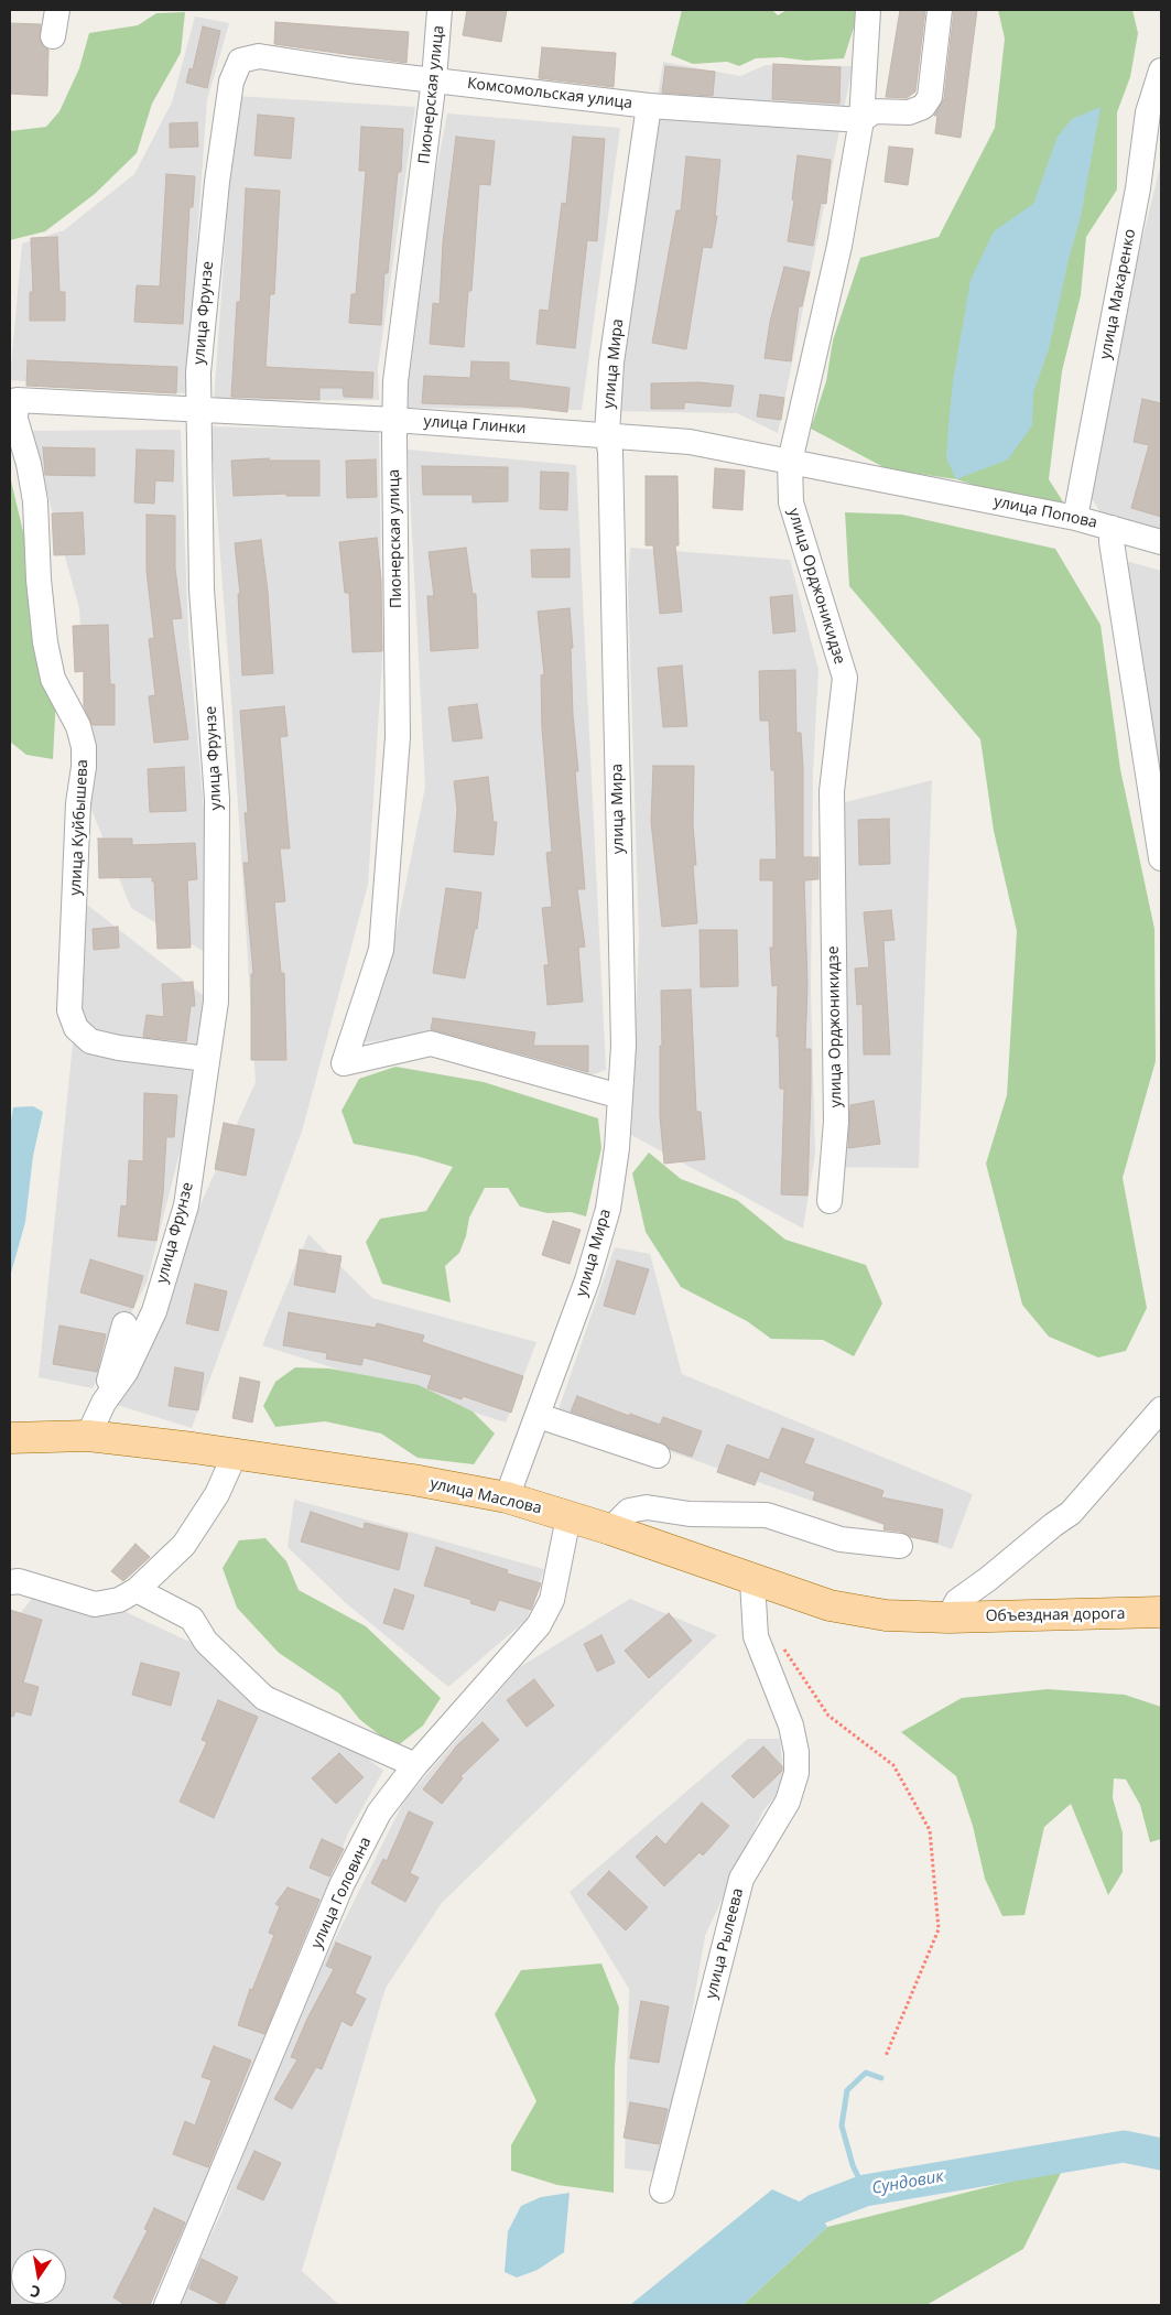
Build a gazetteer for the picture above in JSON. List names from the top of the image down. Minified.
{"streets":{"main road":["улица Маслова","Объездная дорога"],"street":["Комсомольская улица","Пионерская улица","улица Макаренко","улица Фрунзе","улица Мира","улица Глинки","улица Попова","улица Орджоникидзе","улица Куйбышева","улица Головина","улица Рылеева"]},"crossings":[["Комсомольская улица","Пионерская улица"],["Комсомольская улица","улица Фрунзе"],["Комсомольская улица","улица Мира"],["Комсомольская улица","улица Орджоникидзе"],["Пионерская улица","улица Мира"],["Пионерская улица","улица Глинки"],["улица Макаренко","улица Попова"],["улица Фрунзе","улица Глинки"],["улица Фрунзе","улица Куйбышева"],["улица Фрунзе","улица Маслова"],["улица Мира","улица Глинки"],["улица Мира","улица Маслова"],["улица Глинки","улица Попова"],["улица Глинки","улица Орджоникидзе"],["улица Глинки","улица Куйбышева"],["улица Маслова","Объездная дорога"],["улица Маслова","улица Головина"],["улица Маслова","улица Рылеева"]],"water":["Сундовик"],"north":"bottom"}
